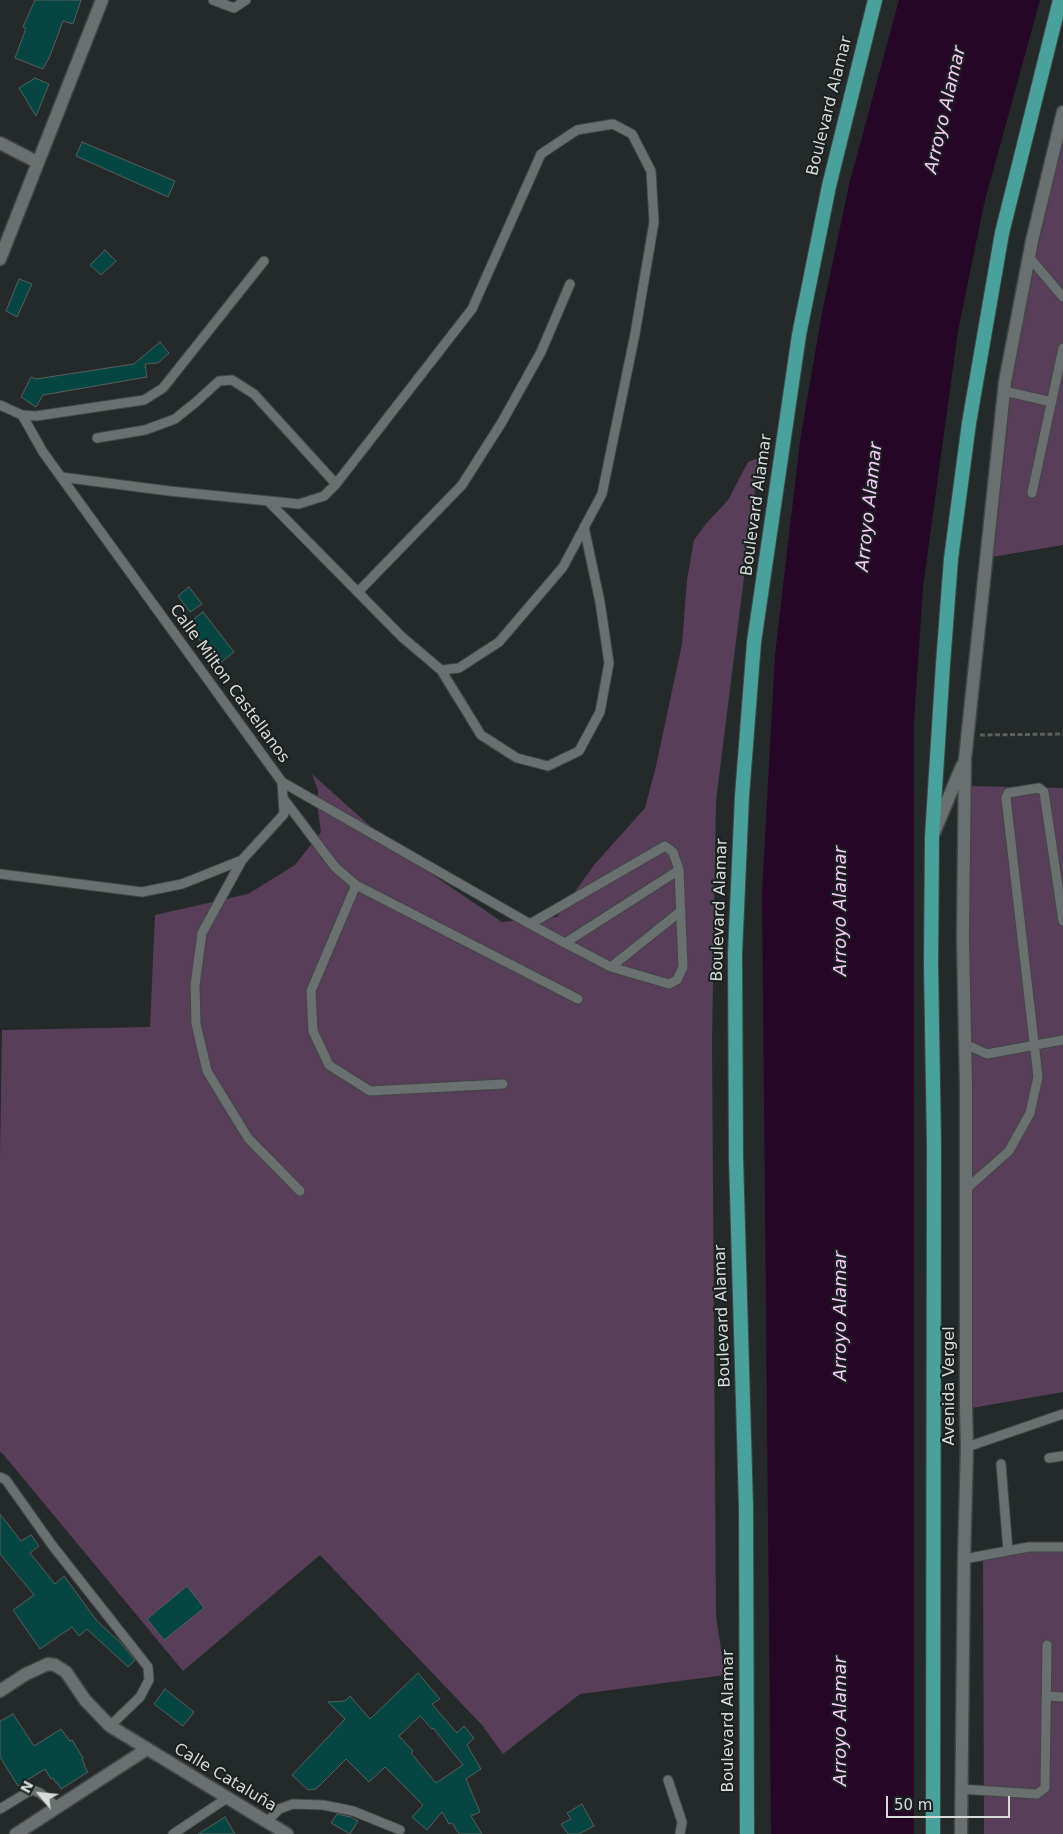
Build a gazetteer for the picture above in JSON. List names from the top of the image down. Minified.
{"streets":{"highway":["Boulevard Alamar"],"street":["Avenida Vergel","Calle Cataluña"],"lane":["Calle Milton Castellanos"]},"water":["Arroyo Alamar"],"scale_bar":"50 m","north":"top left"}
